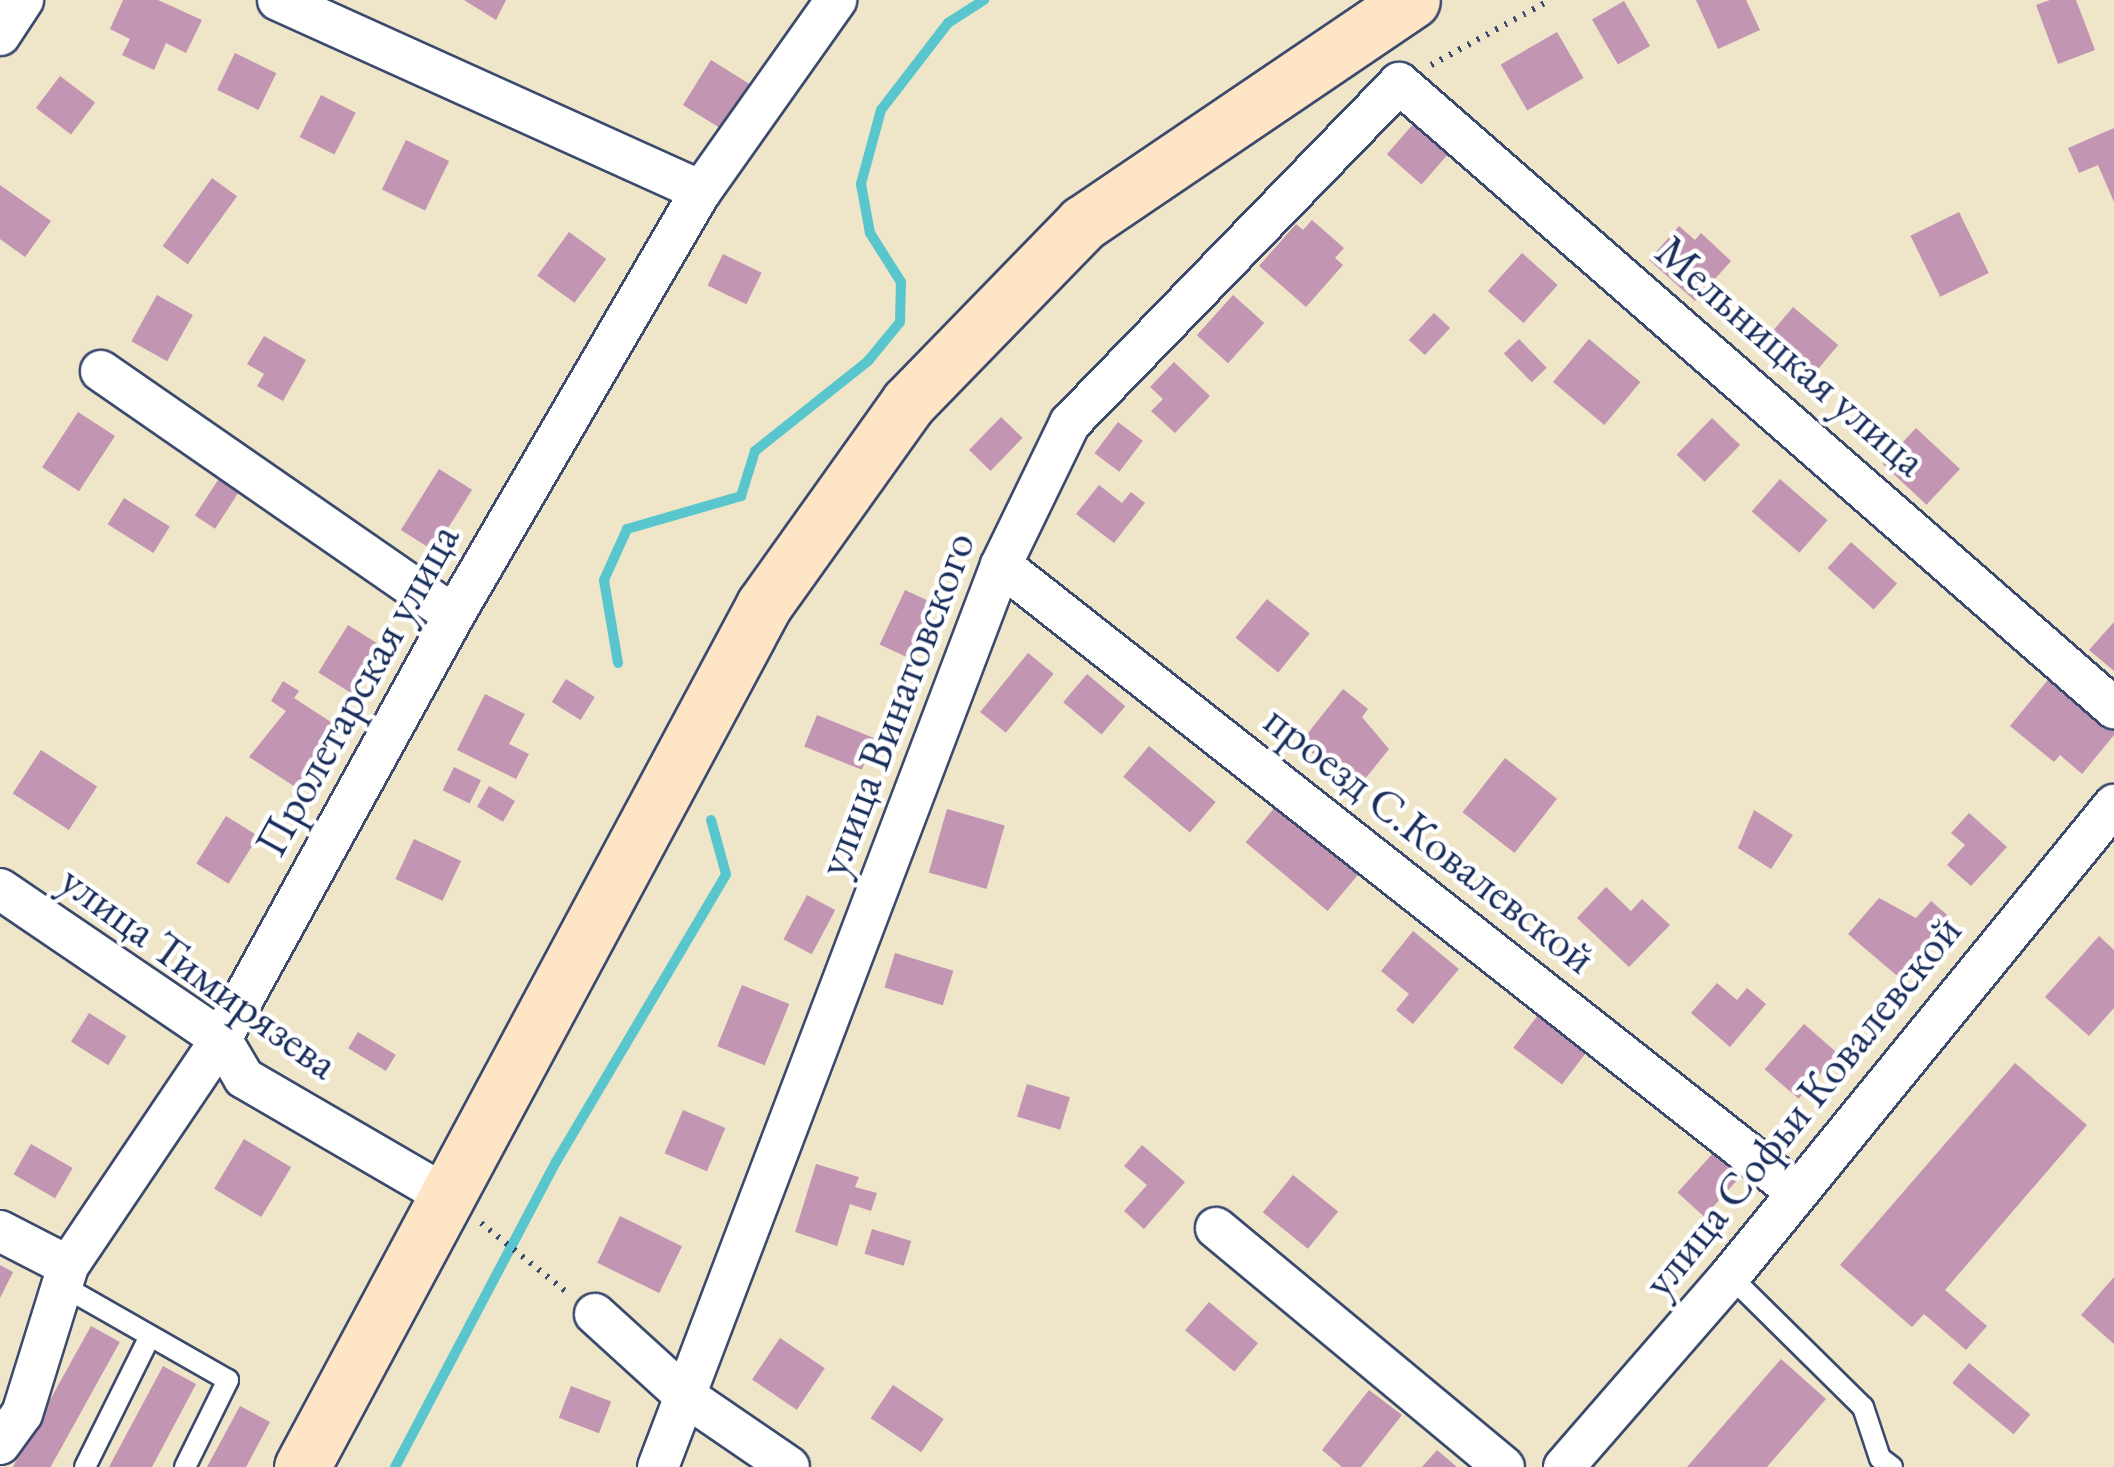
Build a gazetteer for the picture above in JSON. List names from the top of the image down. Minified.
{"streets":{"street":["Мельницкая улица","Пролетарская улица","улица Винатовского","проезд С.Ковалевской","улица Тимирязева","улица Софьи Ковалевской"]},"crossings":[["Мельницкая улица","улица Винатовского"],["Пролетарская улица","улица Тимирязева"],["улица Винатовского","проезд С.Ковалевской"],["проезд С.Ковалевской","улица Софьи Ковалевской"]]}
